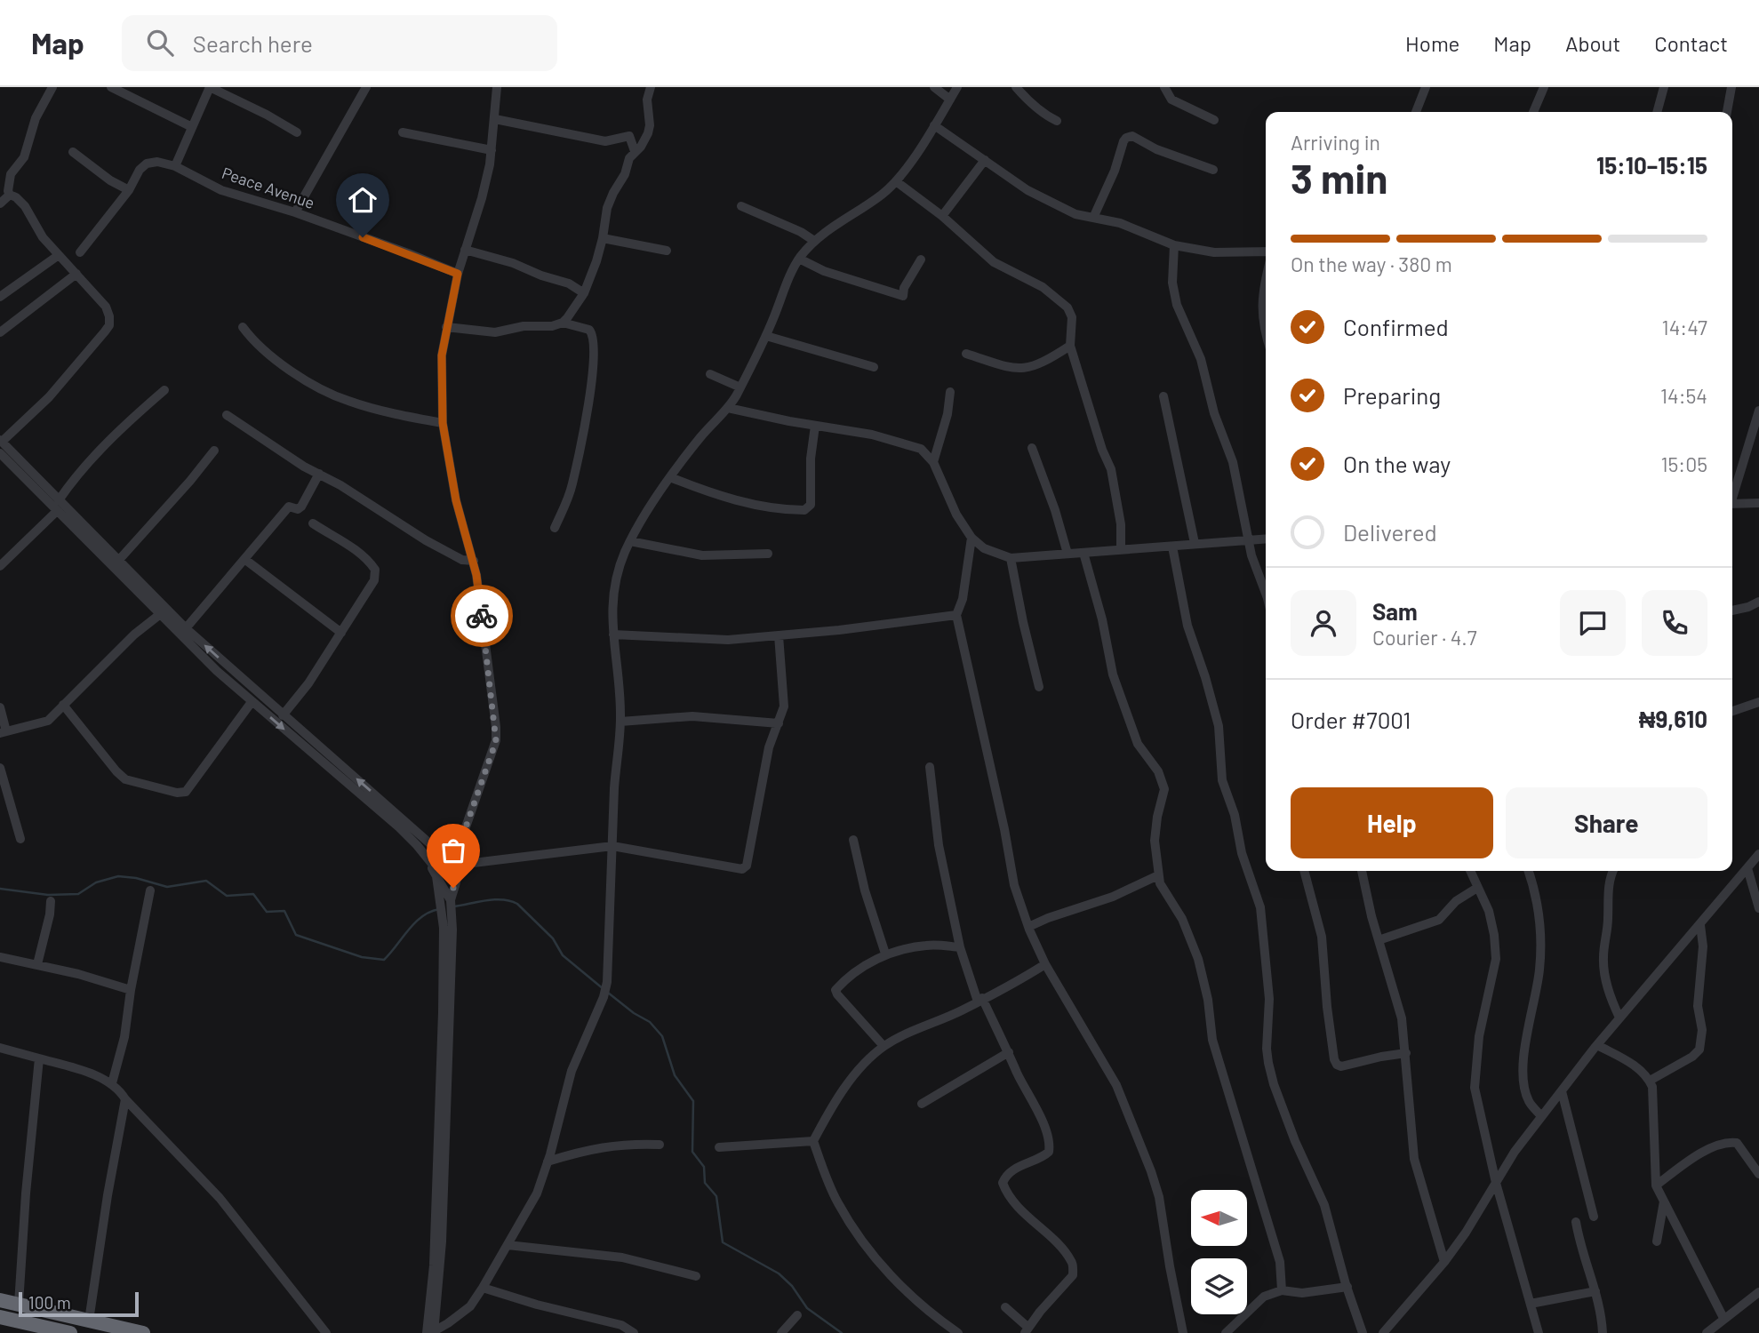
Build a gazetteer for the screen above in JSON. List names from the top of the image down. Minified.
{"streets":{"street":["Peace Avenue"]},"scale_bar":"100 m","north":"left","page":{"header":"Map","search":"Search here","nav":["Home","Map","About","Contact"],"heading":["3 min","Arriving in","15:10–15:15"],"panel":["Sam","Courier · 4.7","Order #7001","₦9,610"],"bar":"On the way · 380 m","list":[["Confirmed","14:47"],["Preparing","14:54"],["On the way","15:05"],"Delivered"],"buttons":["Help","Share"],"scale":"100 m"}}
